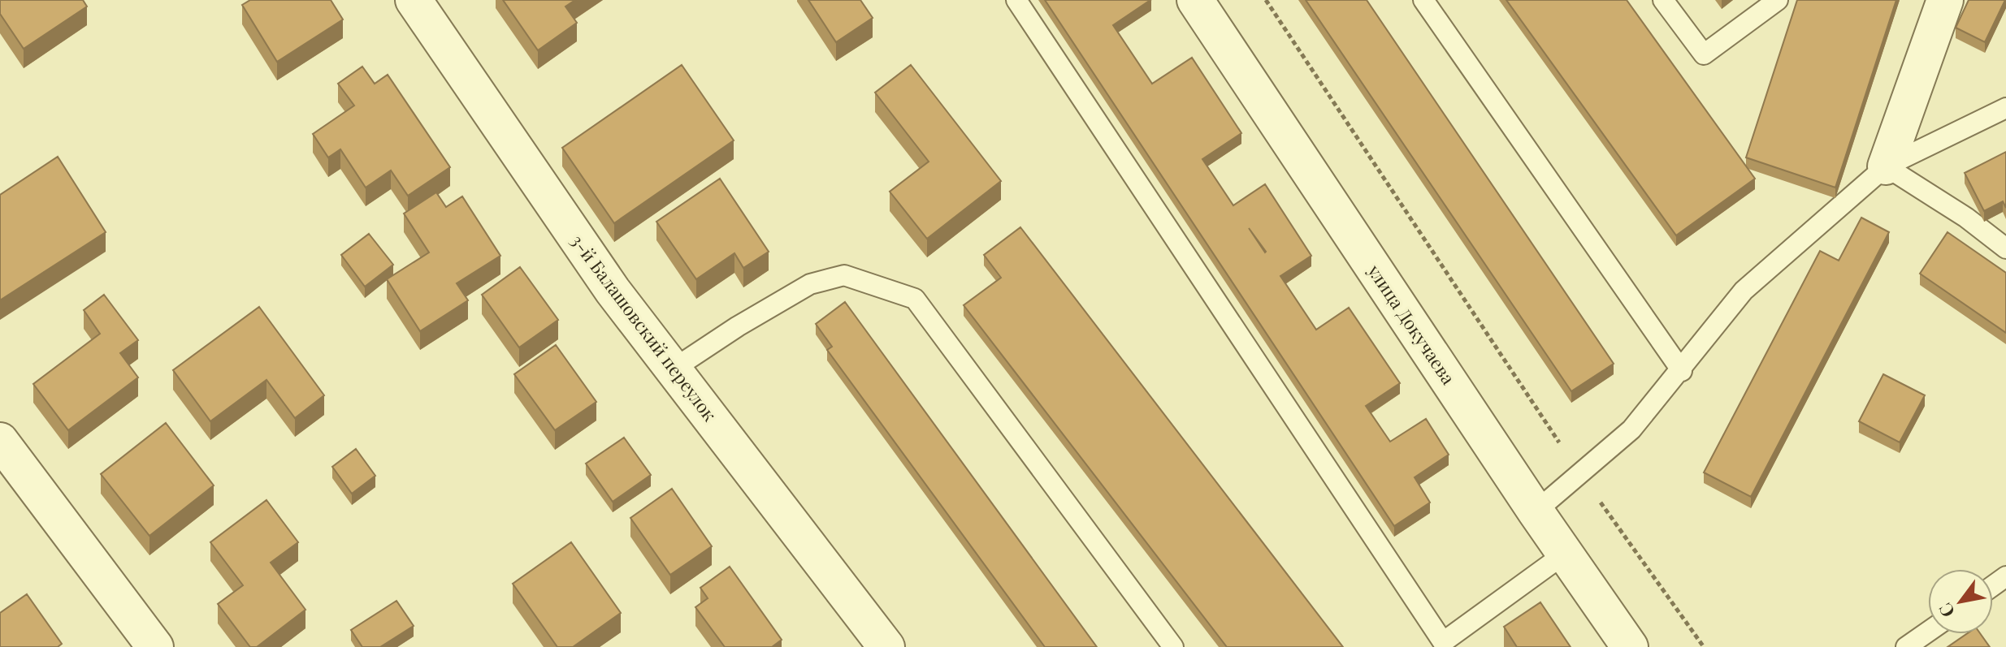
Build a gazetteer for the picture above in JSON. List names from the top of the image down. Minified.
{"streets":{"street":["улица Докучаева","3-й Балашовский переулок"]},"north":"bottom left"}
